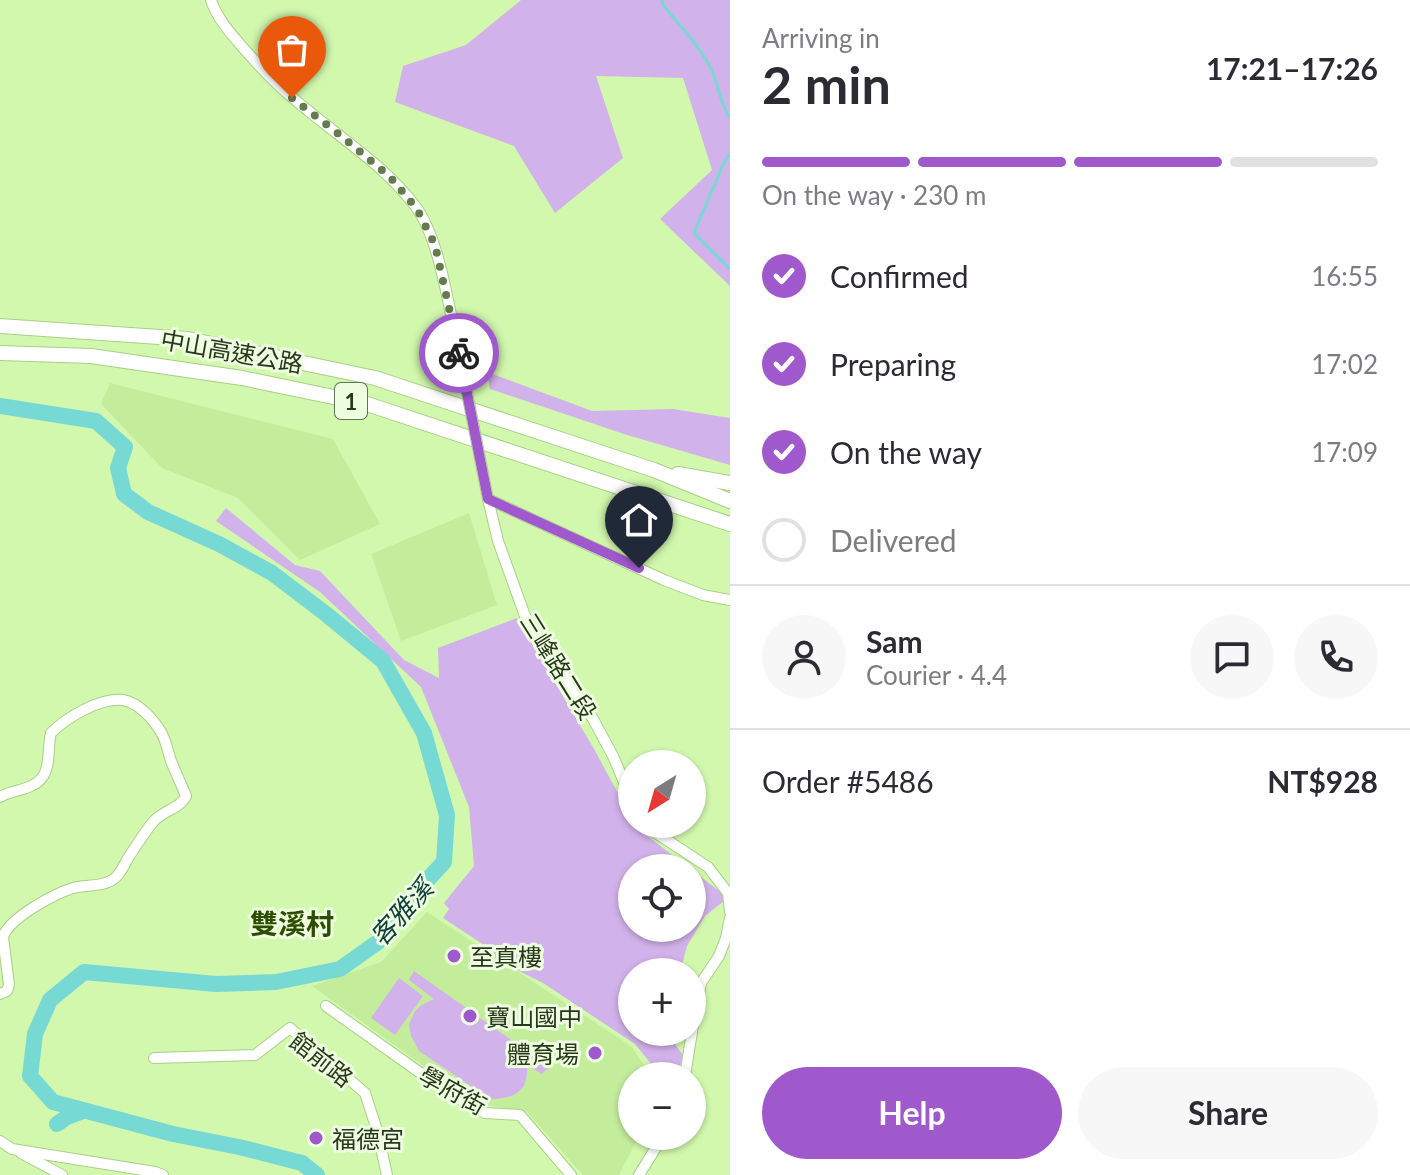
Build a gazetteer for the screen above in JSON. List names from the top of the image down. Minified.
{"streets":{"highway":["中山高速公路","1"],"street":["三峰路二段","館前路","學府街"]},"districts":["雙溪村"],"water":["客雅溪"],"places":["至真樓","寶山國中","體育場","福德宮"],"north":"bottom left","page":{"heading":["2 min","Arriving in","17:21–17:26"],"panel":["Sam","Courier · 4.4","Order #5486","NT$928"],"bar":"On the way · 230 m","list":[["Confirmed","16:55"],["Preparing","17:02"],["On the way","17:09"],"Delivered"],"map_buttons":["+","−"],"buttons":["Help","Share"]}}
